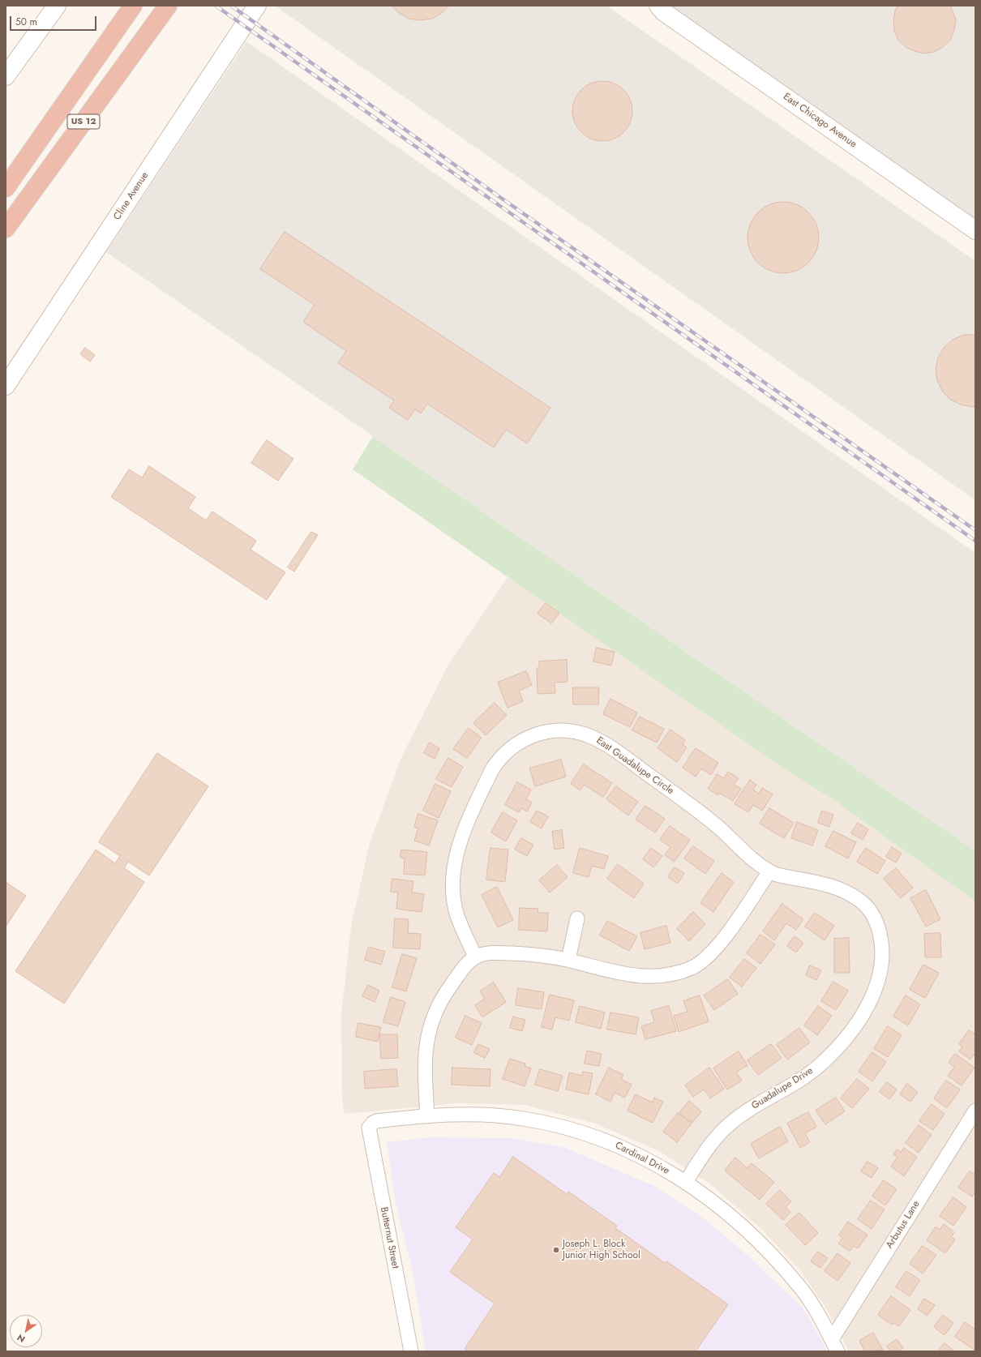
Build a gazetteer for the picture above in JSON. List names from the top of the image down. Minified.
{"streets":{"highway":["US 12"],"main road":["East Chicago Avenue","Cline Avenue"],"street":["East Guadalupe Circle","Guadalupe Drive","Cardinal Drive","Arbutus Lane","Butternut Street"]},"crossings":[["East Guadalupe Circle","Guadalupe Drive"],["Guadalupe Drive","Cardinal Drive"],["Cardinal Drive","Arbutus Lane"],["Cardinal Drive","Butternut Street"]],"places":["Joseph L. Block Junior High School"],"scale_bar":"50 m","north":"bottom left"}
